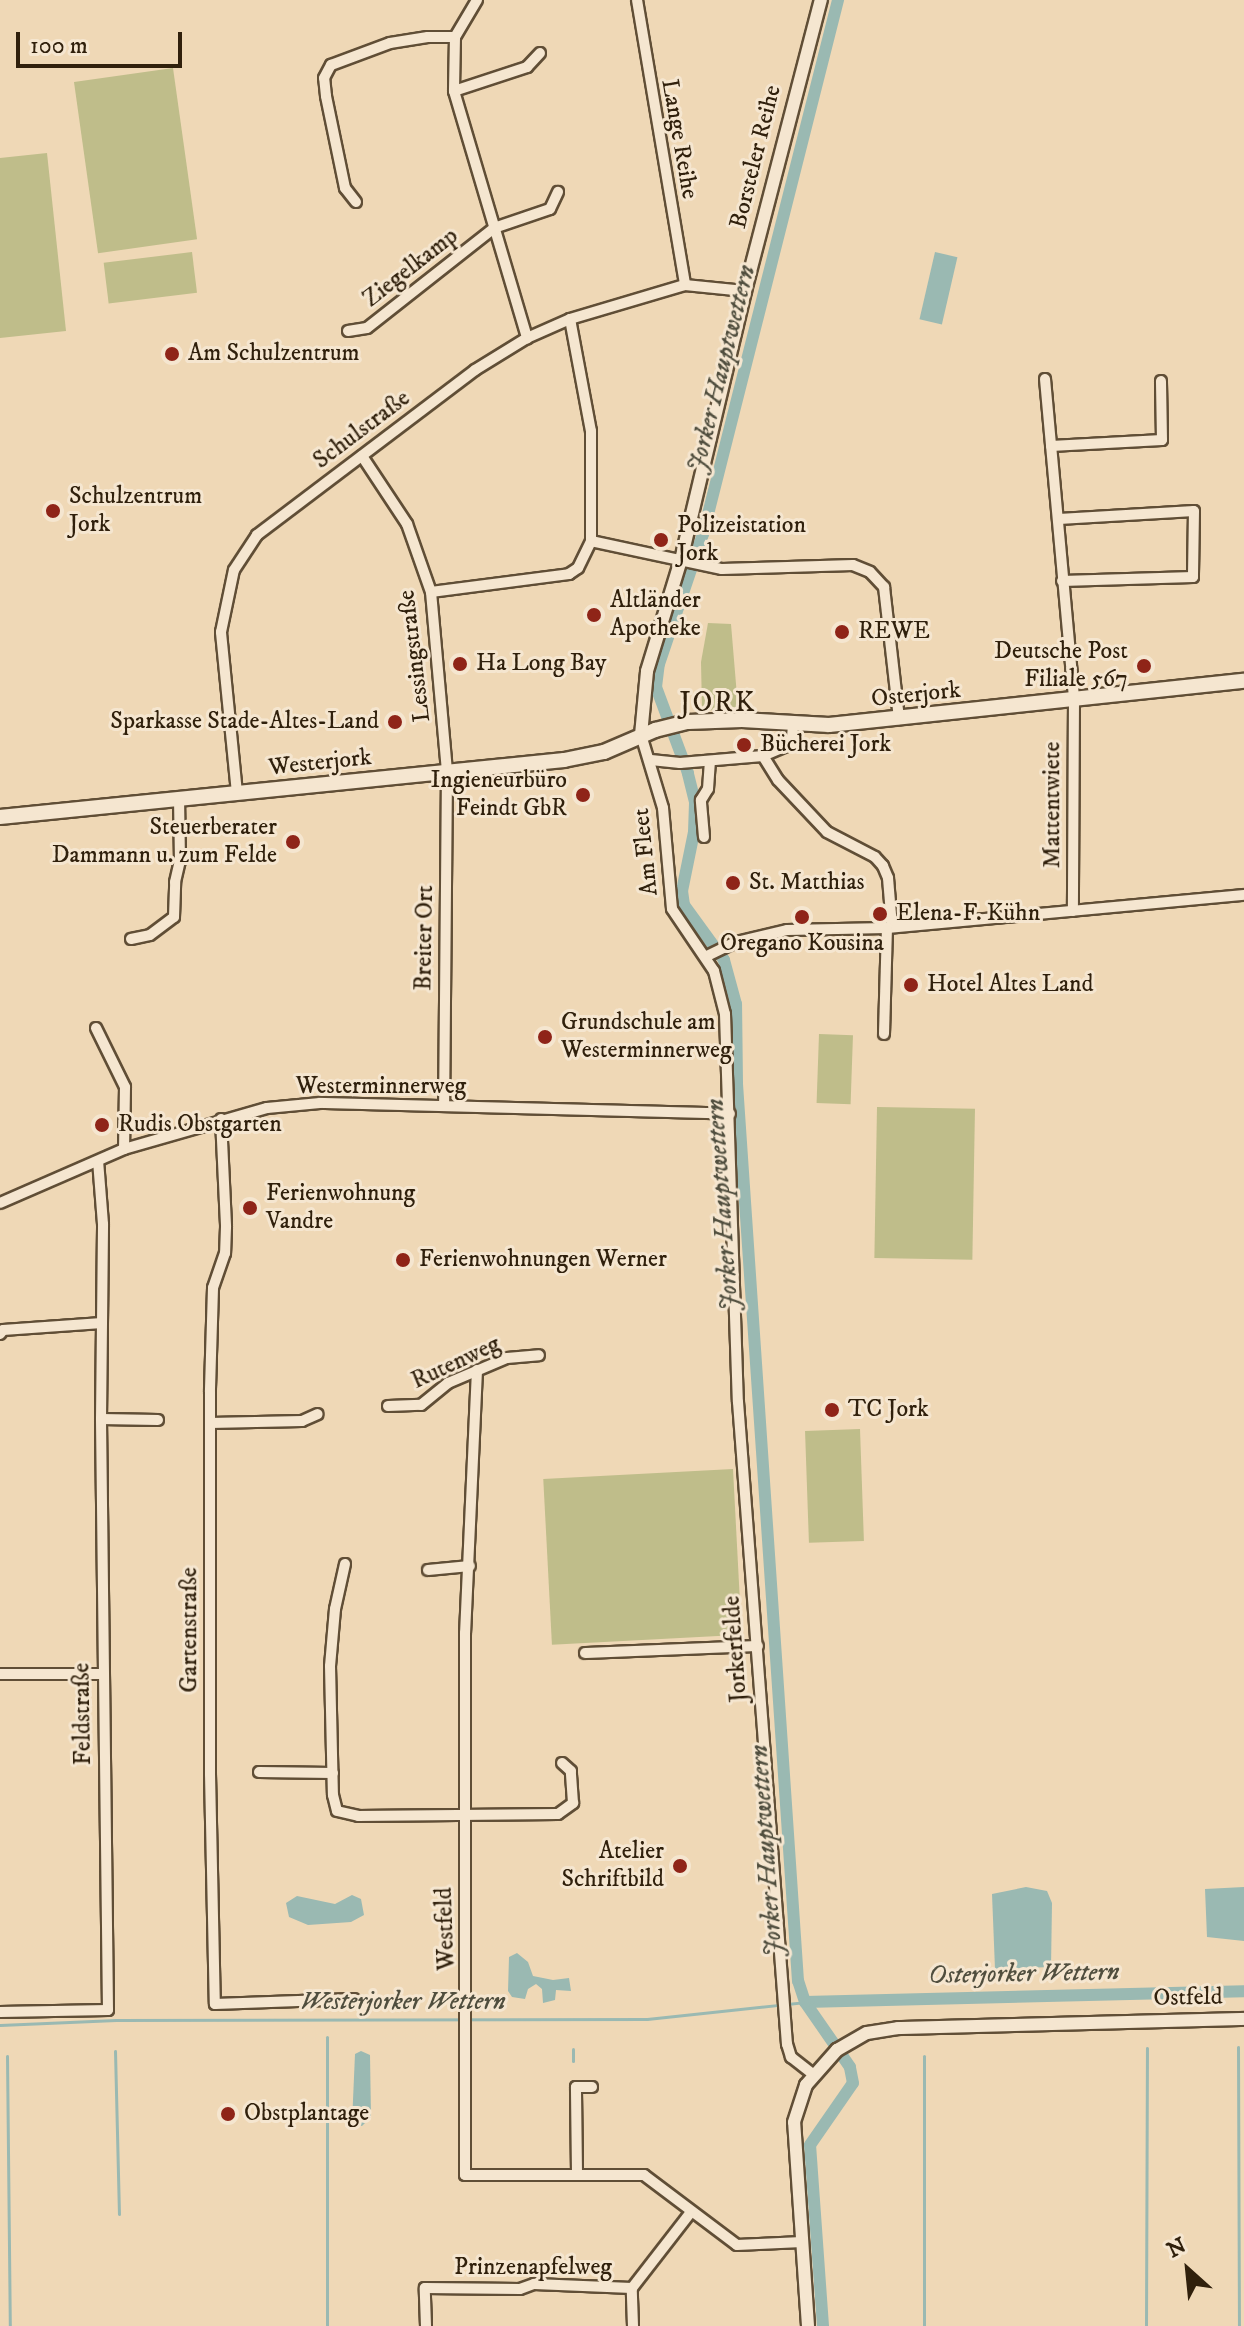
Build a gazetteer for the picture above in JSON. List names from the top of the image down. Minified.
{"streets":{"main road":["Osterjork","Westerjork"],"street":["Lange Reihe","Borsteler Reihe","Ziegelkamp","Schulstraße","Lessingstraße","Mattentwiete","Am Fleet","Breiter Ort","Westerminnerweg","Rutenweg","Gartenstraße","Jorkerfelde","Feldstraße","Westfeld","Ostfeld","Prinzenapfelweg"]},"crossings":[["Lange Reihe","Schulstraße"],["Borsteler Reihe","Schulstraße"],["Borsteler Reihe","Osterjork"],["Borsteler Reihe","Westerjork"],["Borsteler Reihe","Am Fleet"],["Schulstraße","Lessingstraße"],["Schulstraße","Westerjork"],["Lessingstraße","Westerjork"],["Lessingstraße","Breiter Ort"],["Osterjork","Westerjork"],["Osterjork","Mattentwiete"],["Osterjork","Am Fleet"],["Westerjork","Am Fleet"],["Westerjork","Breiter Ort"],["Am Fleet","Jorkerfelde"],["Breiter Ort","Westerminnerweg"],["Westerminnerweg","Gartenstraße"],["Westerminnerweg","Jorkerfelde"],["Westerminnerweg","Feldstraße"],["Rutenweg","Westfeld"],["Jorkerfelde","Ostfeld"],["Westfeld","Prinzenapfelweg"]],"districts":["JORK"],"water":["Jorker Hauptwettern","Osterjorker Wettern","Westerjorker Wettern"],"places":["Am Schulzentrum","Schulzentrum Jork","Polizeistation Jork","Altländer Apotheke","REWE","Ha Long Bay","Deutsche Post Filiale 567","Sparkasse Stade-Altes-Land","Bücherei Jork","Ingieneurbüro Feindt GbR","Steuerberater Dammann u. zum Felde","St. Matthias","Elena-F. Kühn","Oregano Kousina","Hotel Altes Land","Grundschule am Westerminnerweg","Rudis Obstgarten","Ferienwohnung Vandre","Ferienwohnungen Werner","TC Jork","Atelier Schriftbild","Obstplantage"],"scale_bar":"100 m","north":"top left"}
